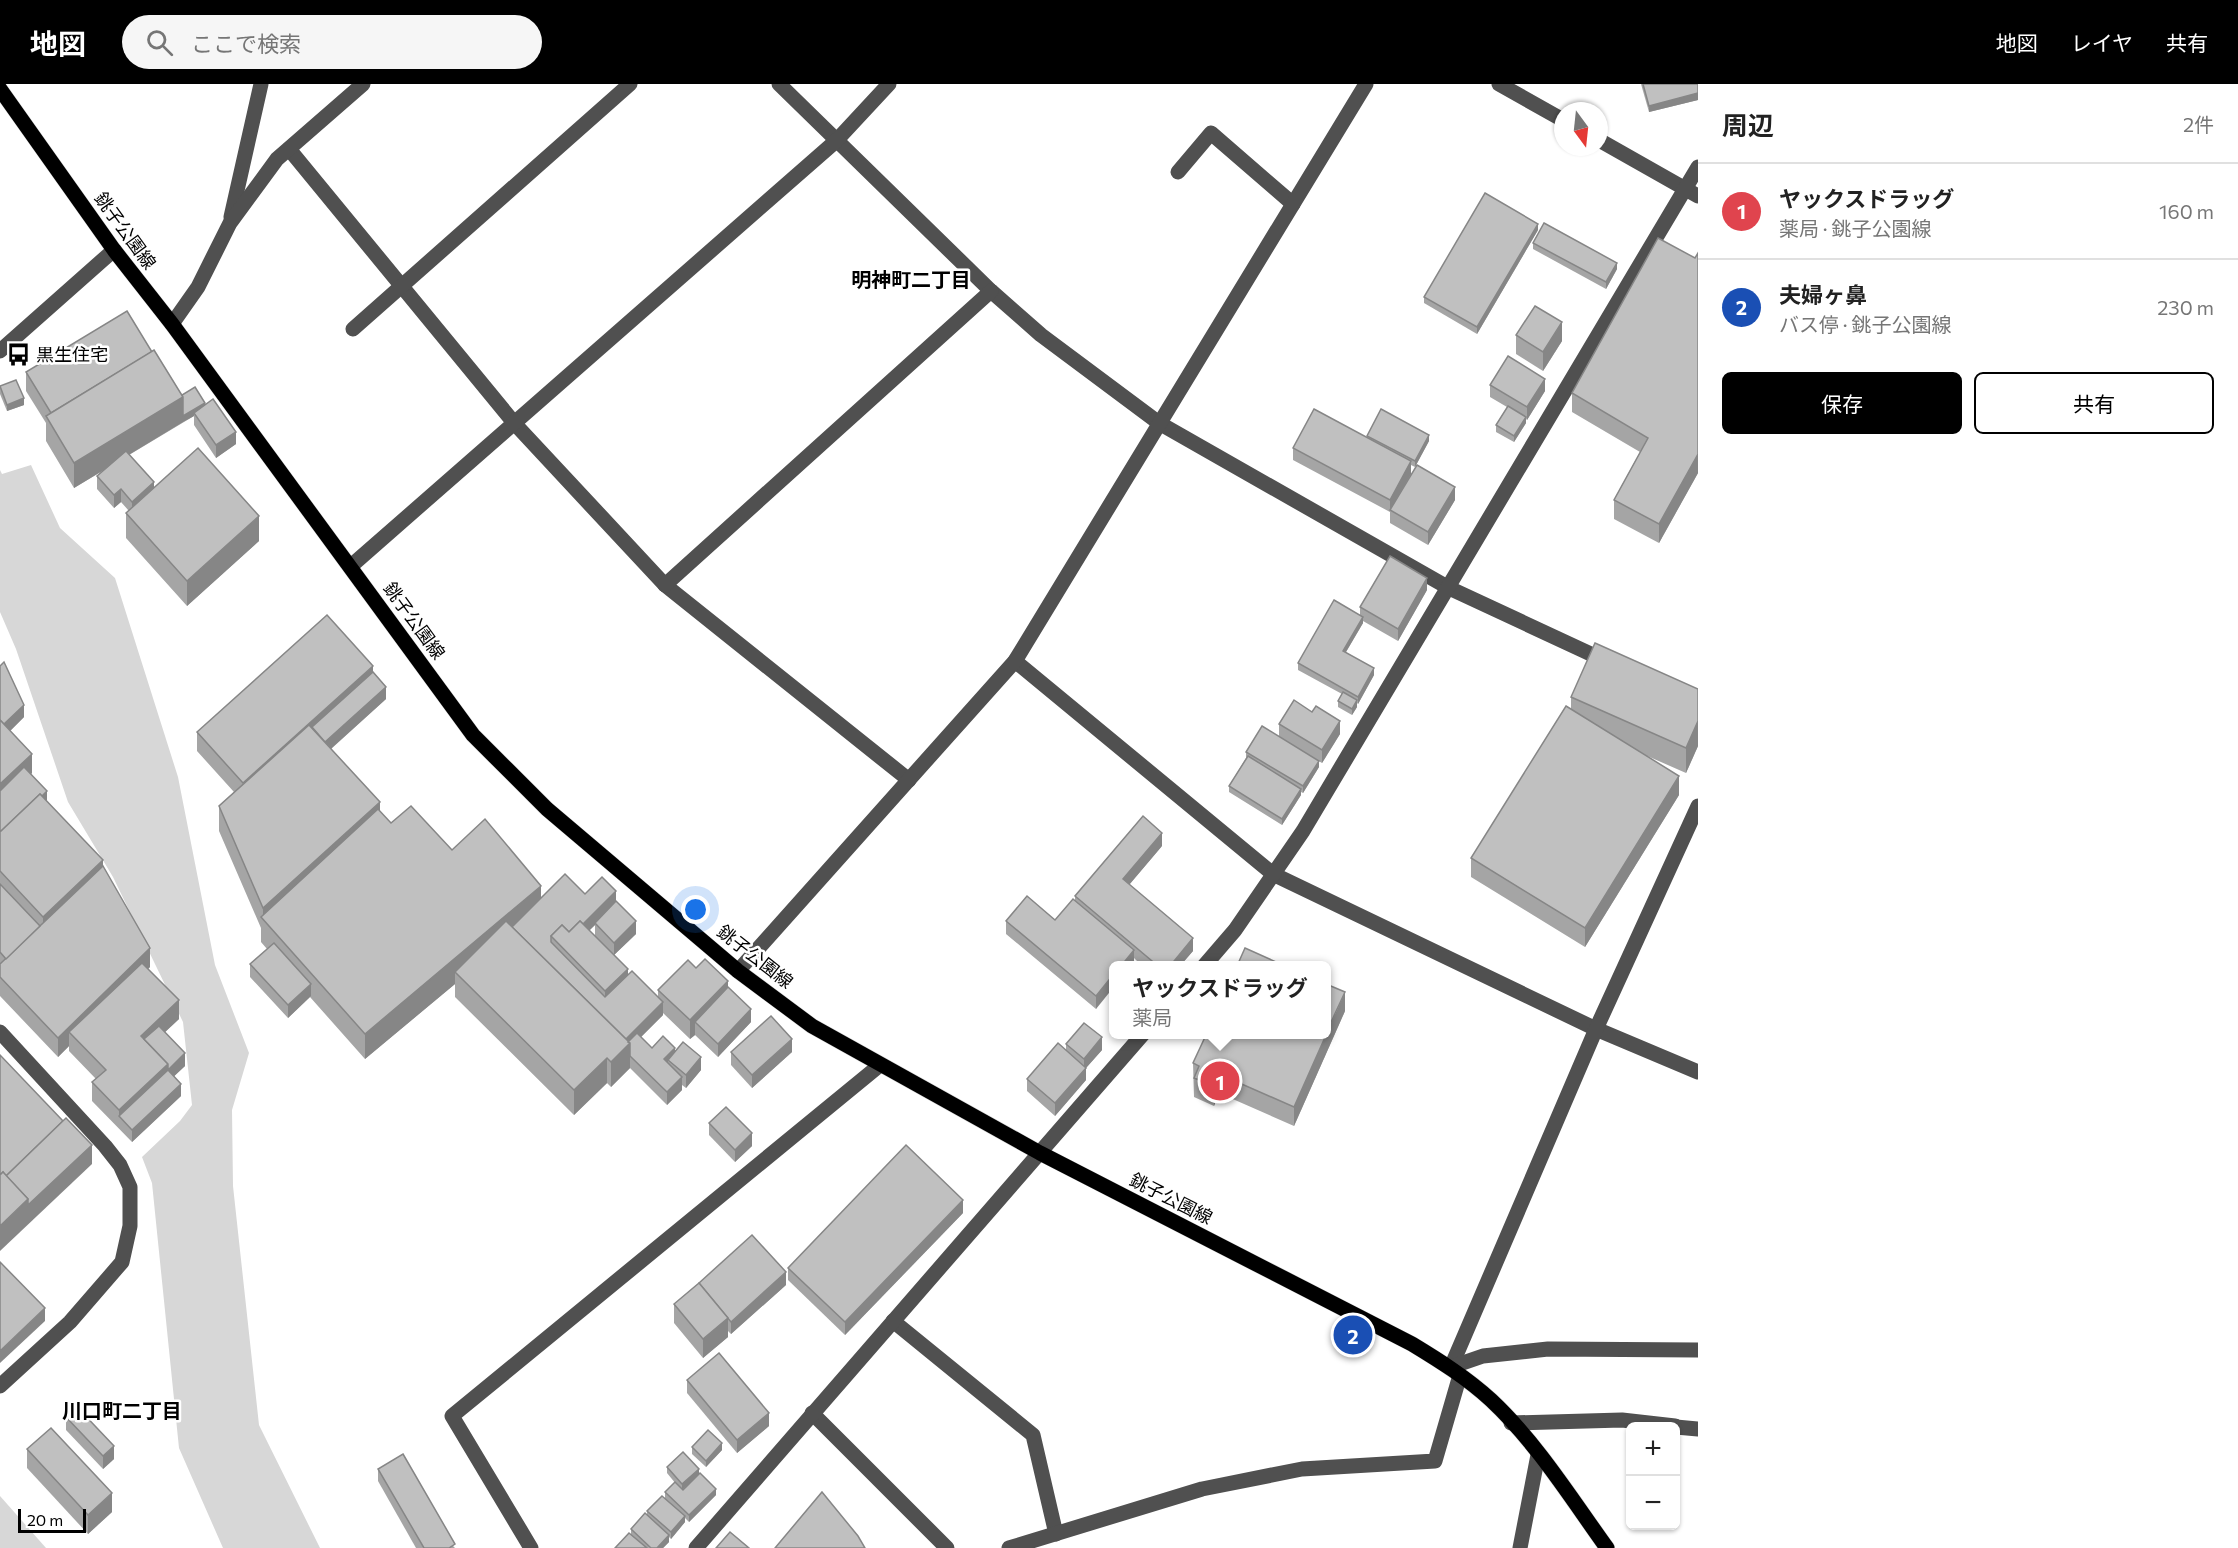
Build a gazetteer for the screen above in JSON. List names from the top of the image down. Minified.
{"streets":{"main road":["銚子公園線"]},"districts":["明神町二丁目","川口町二丁目"],"places":{"bus stop":["黒生住宅"]},"scale_bar":"20 m","north":"bottom","page":{"header":"地図","search":"ここで検索","nav":["地図","レイヤ","共有"],"heading":["周辺","2件"],"list":[{"mark":"1","name":"ヤックスドラッグ","note":"薬局 · 銚子公園線","value":"160 m"},{"mark":"2","name":"夫婦ヶ鼻","note":"バス停 · 銚子公園線","value":"230 m"}],"buttons":["保存","共有"],"popup":["ヤックスドラッグ","薬局"],"pins":["1","2"],"map_buttons":["+","−"],"scale":"20 m"}}
